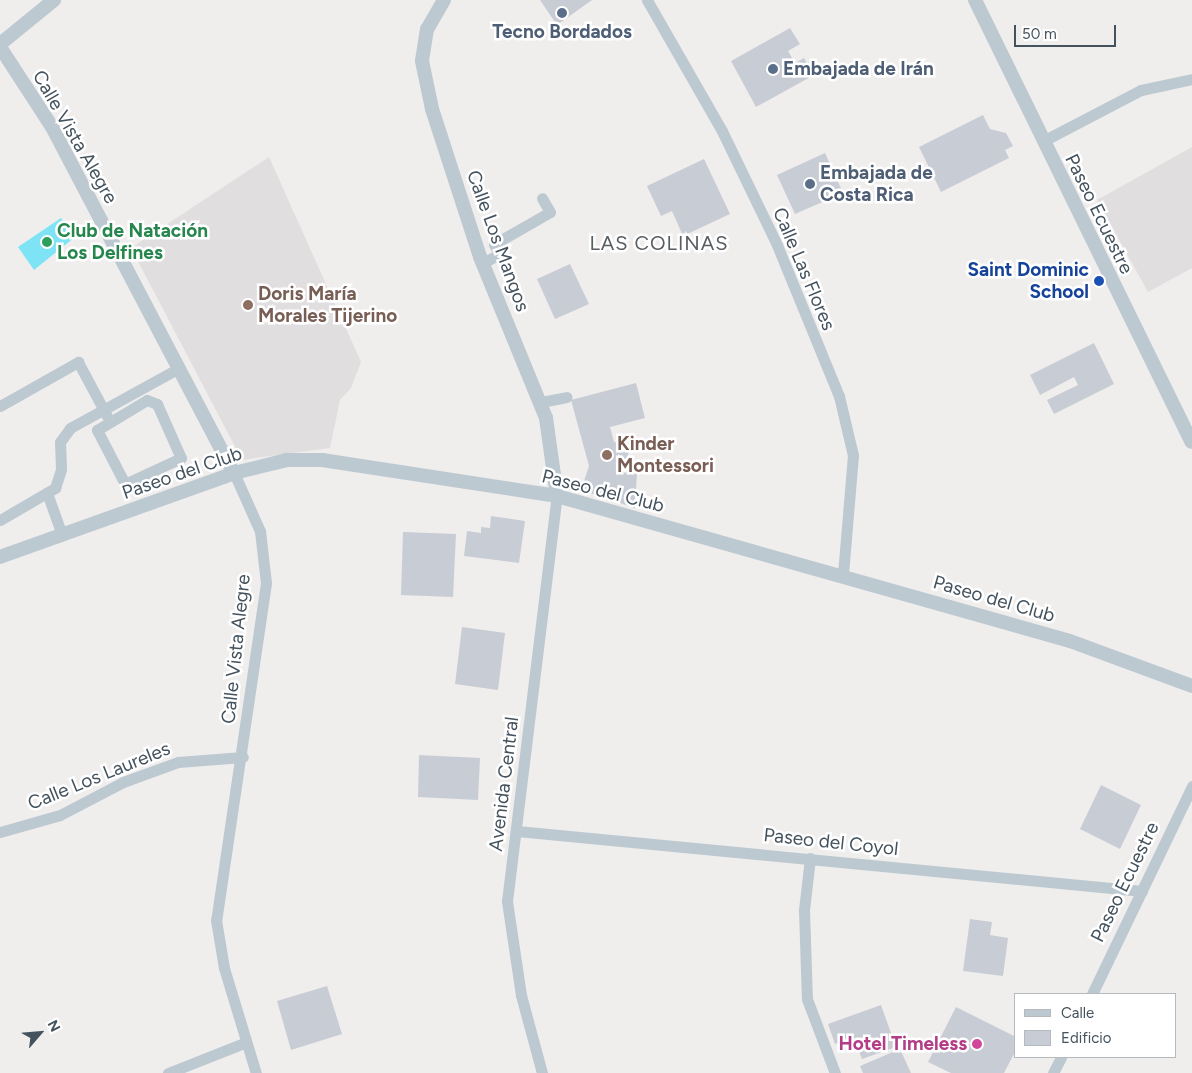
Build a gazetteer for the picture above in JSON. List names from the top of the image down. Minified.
{"streets":{"street":["Calle Vista Alegre","Paseo Ecuestre","Calle Los Mangos","Calle Las Flores","Paseo del Club","Calle Los Laureles","Avenida Central","Paseo del Coyol"]},"crossings":[["Calle Vista Alegre","Paseo del Club"],["Calle Vista Alegre","Calle Los Laureles"],["Paseo Ecuestre","Paseo del Coyol"],["Calle Los Mangos","Paseo del Club"],["Calle Los Mangos","Avenida Central"],["Calle Las Flores","Paseo del Club"],["Paseo del Club","Avenida Central"],["Avenida Central","Paseo del Coyol"]],"districts":["LAS COLINAS"],"places":["Tecno Bordados","Embajada de Irán","Embajada de Costa Rica","Club de Natación Los Delfines","Saint Dominic School","Doris María Morales Tijerino","Kinder Montessori","Hotel Timeless"],"legend":["Calle","Edificio"],"scale_bar":"50 m","north":"top right"}
